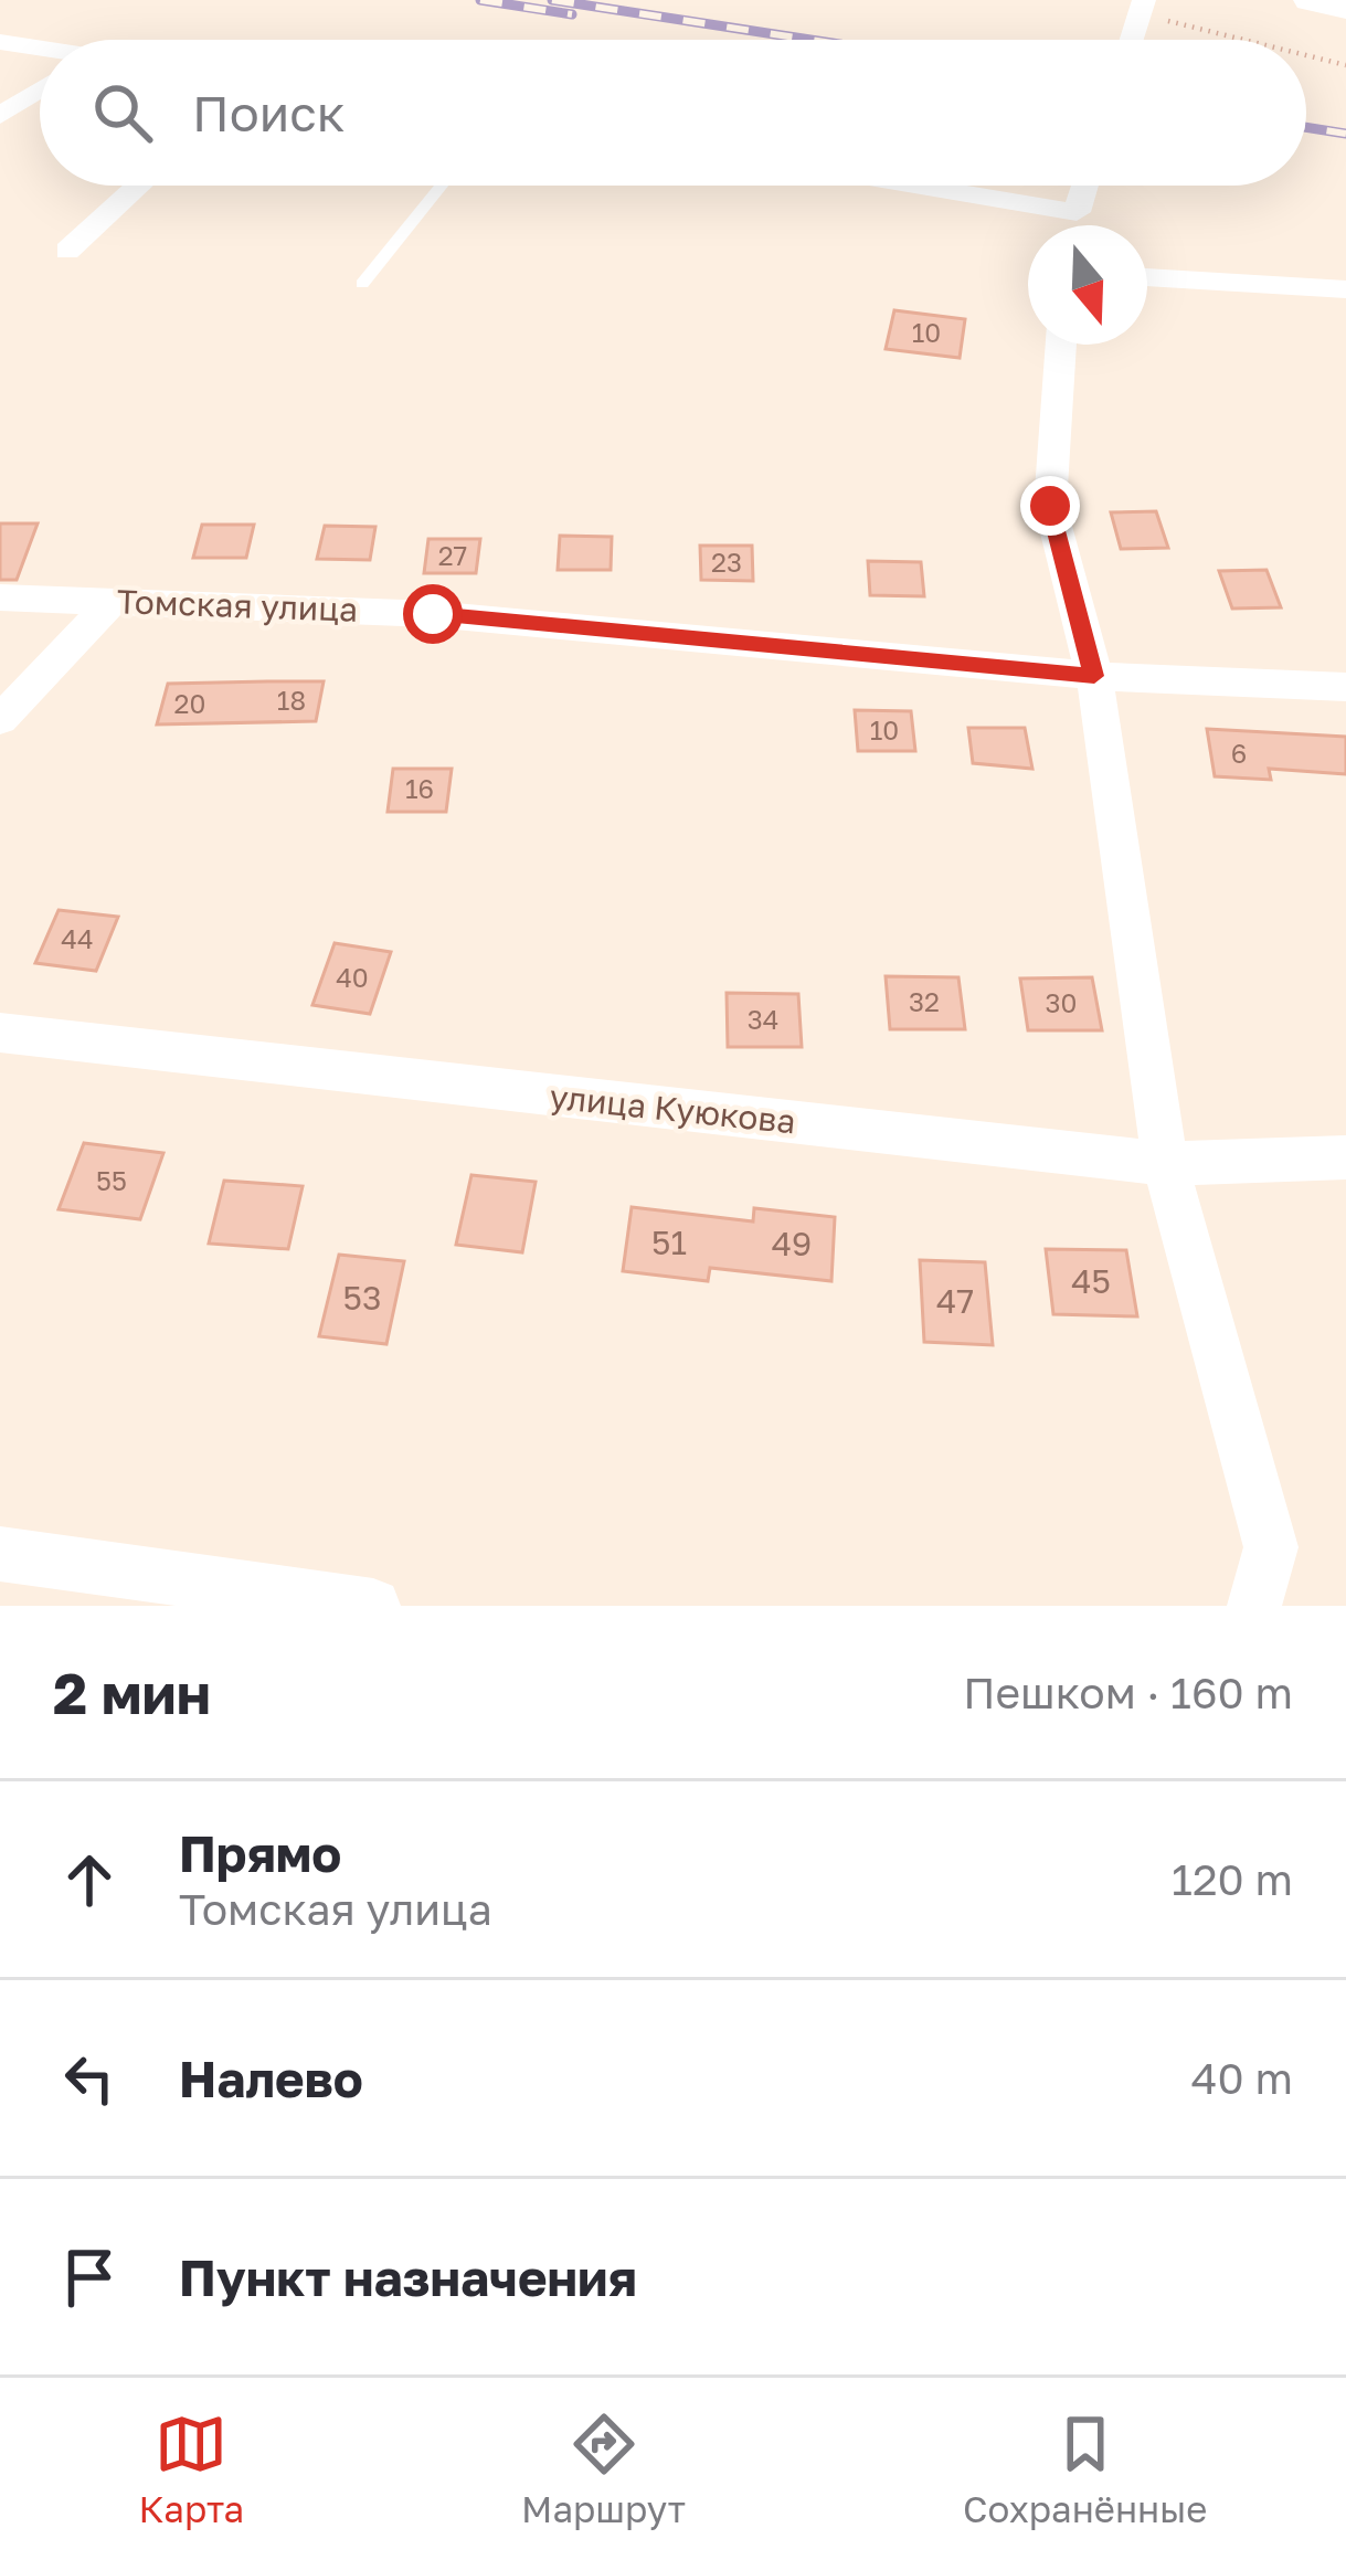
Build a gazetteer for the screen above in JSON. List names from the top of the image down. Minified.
{"streets":{"street":["Томская улица","улица Куюкова"]},"house_numbers":["10","27","23","18","20","10","6","16","44","40","32","30","34","55","51","49","45","53","47"],"north":"bottom","page":{"search":"Поиск","heading":["2 мин","Пешком · 160 m"],"list":[["Прямо","Томская улица","120 m"],["Налево","40 m"],"Пункт назначения"],"nav":["Карта","Маршрут","Сохранённые"]}}
